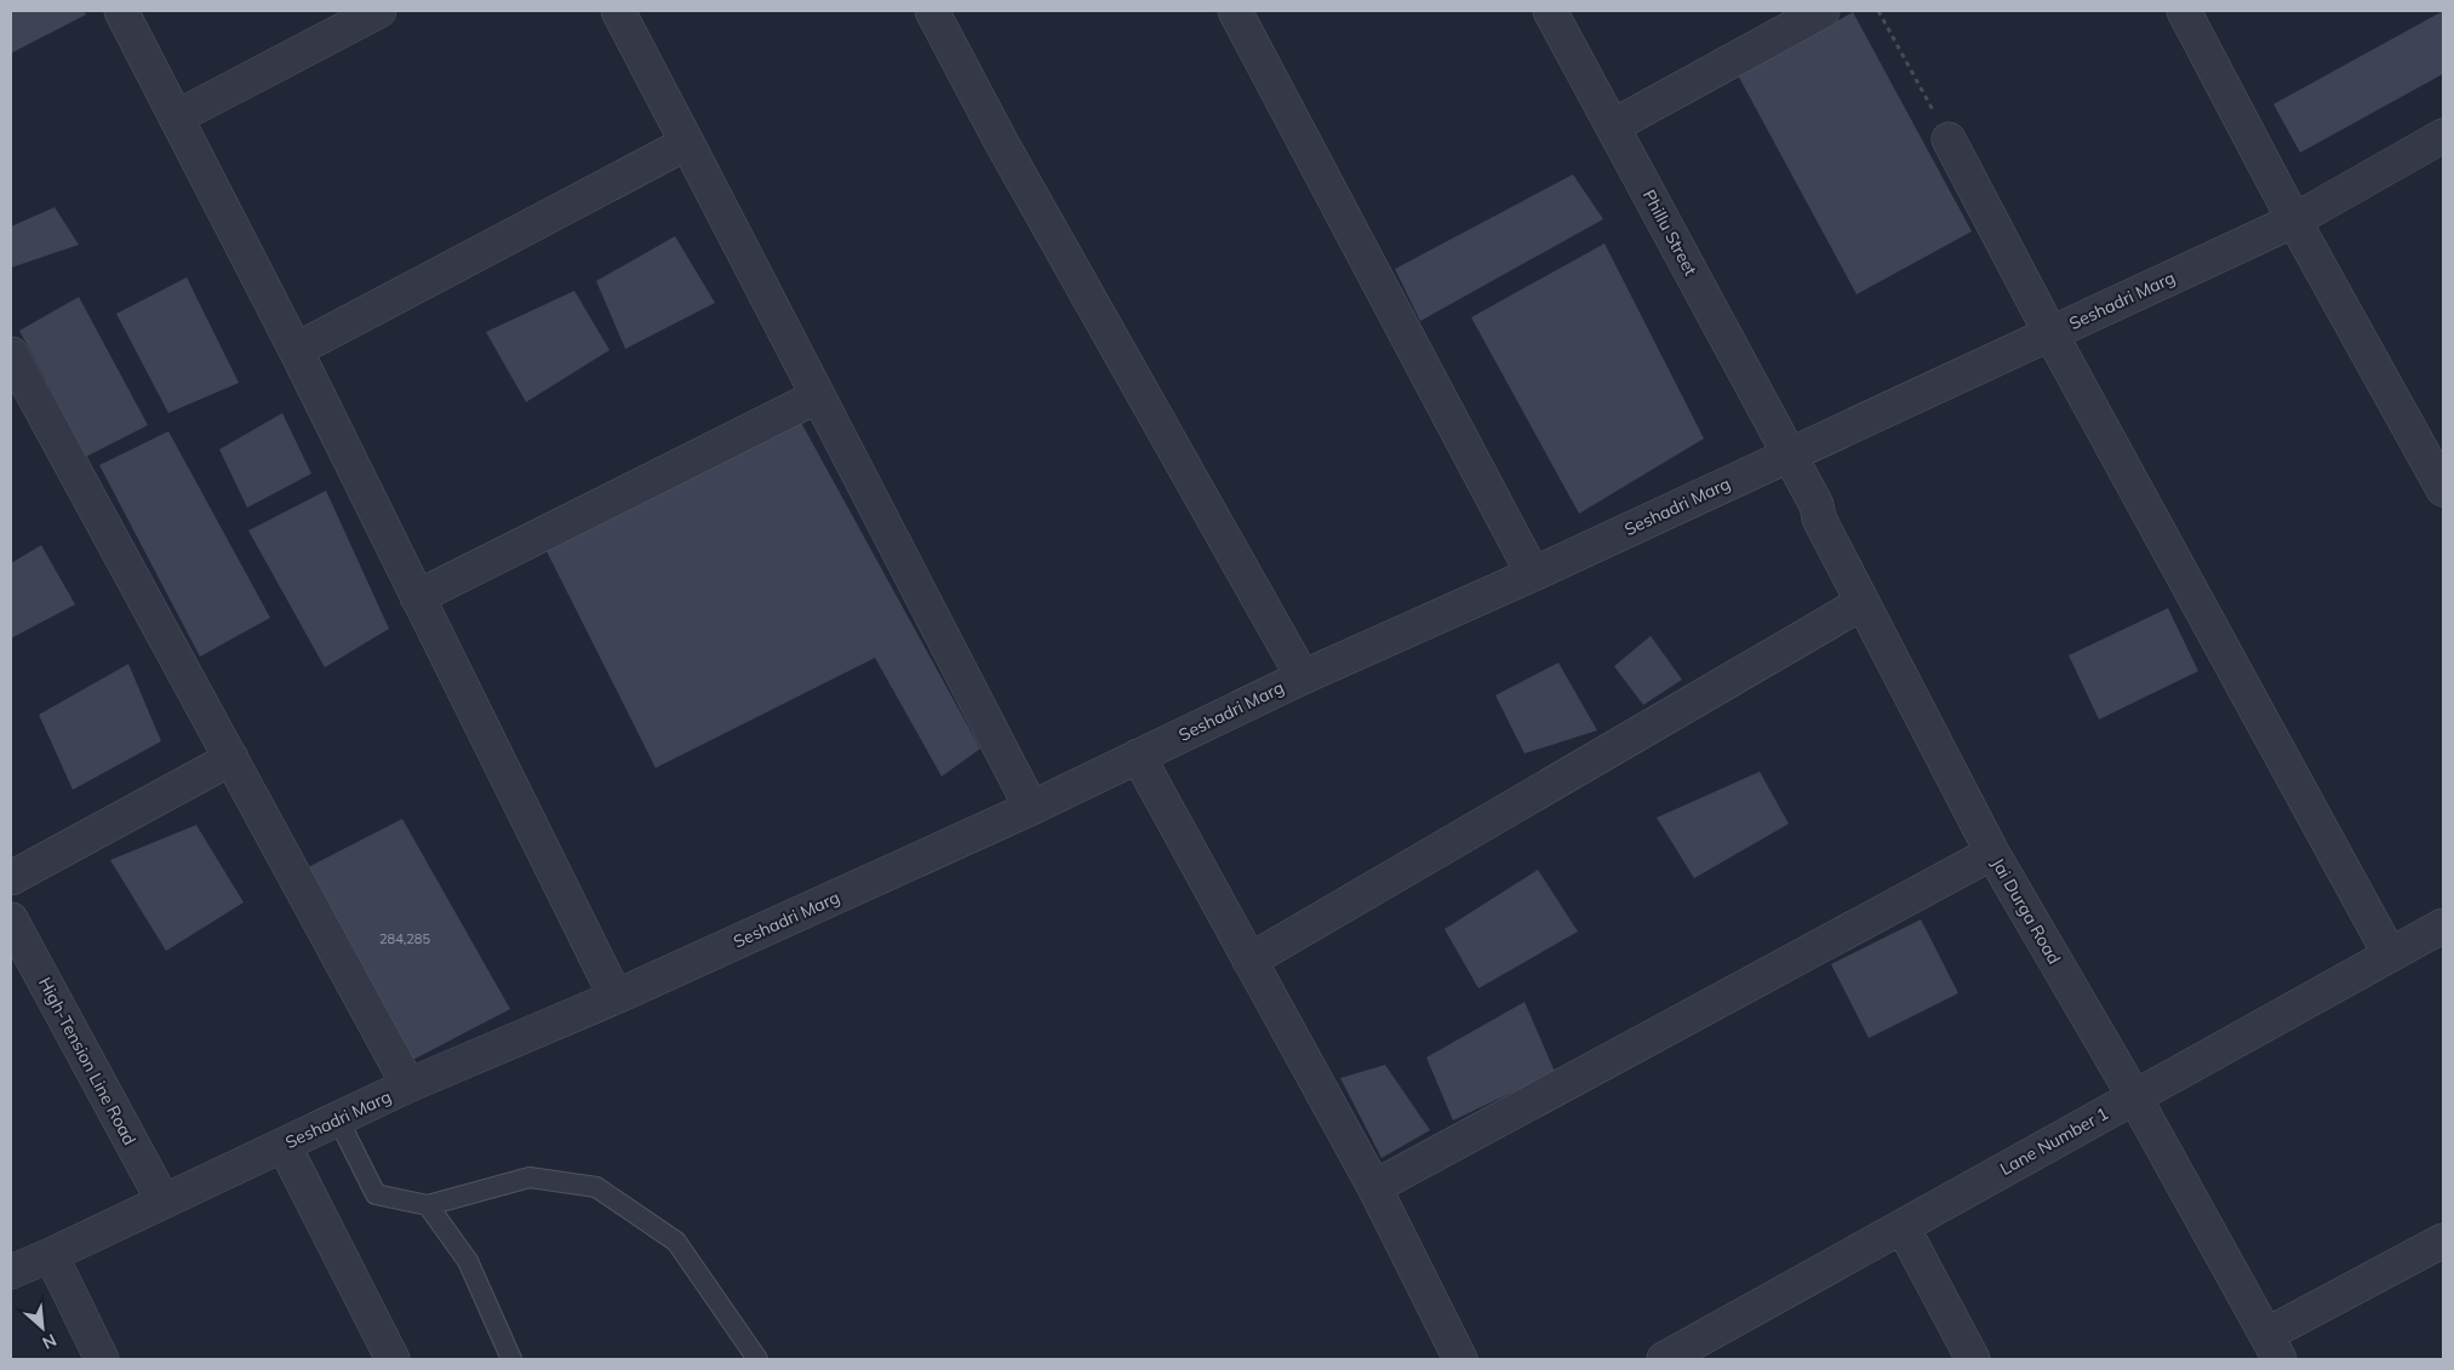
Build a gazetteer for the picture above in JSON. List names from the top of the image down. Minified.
{"streets":{"street":["Phillu Street","Seshadri Marg","Jai Durga Road","High-Tension Line Road","Lane Number 1"]},"crossings":[["Phillu Street","Seshadri Marg"],["Phillu Street","Jai Durga Road"],["Seshadri Marg","Jai Durga Road"],["Seshadri Marg","High-Tension Line Road"],["Jai Durga Road","Lane Number 1"]],"house_numbers":["284,285"],"north":"bottom right"}
